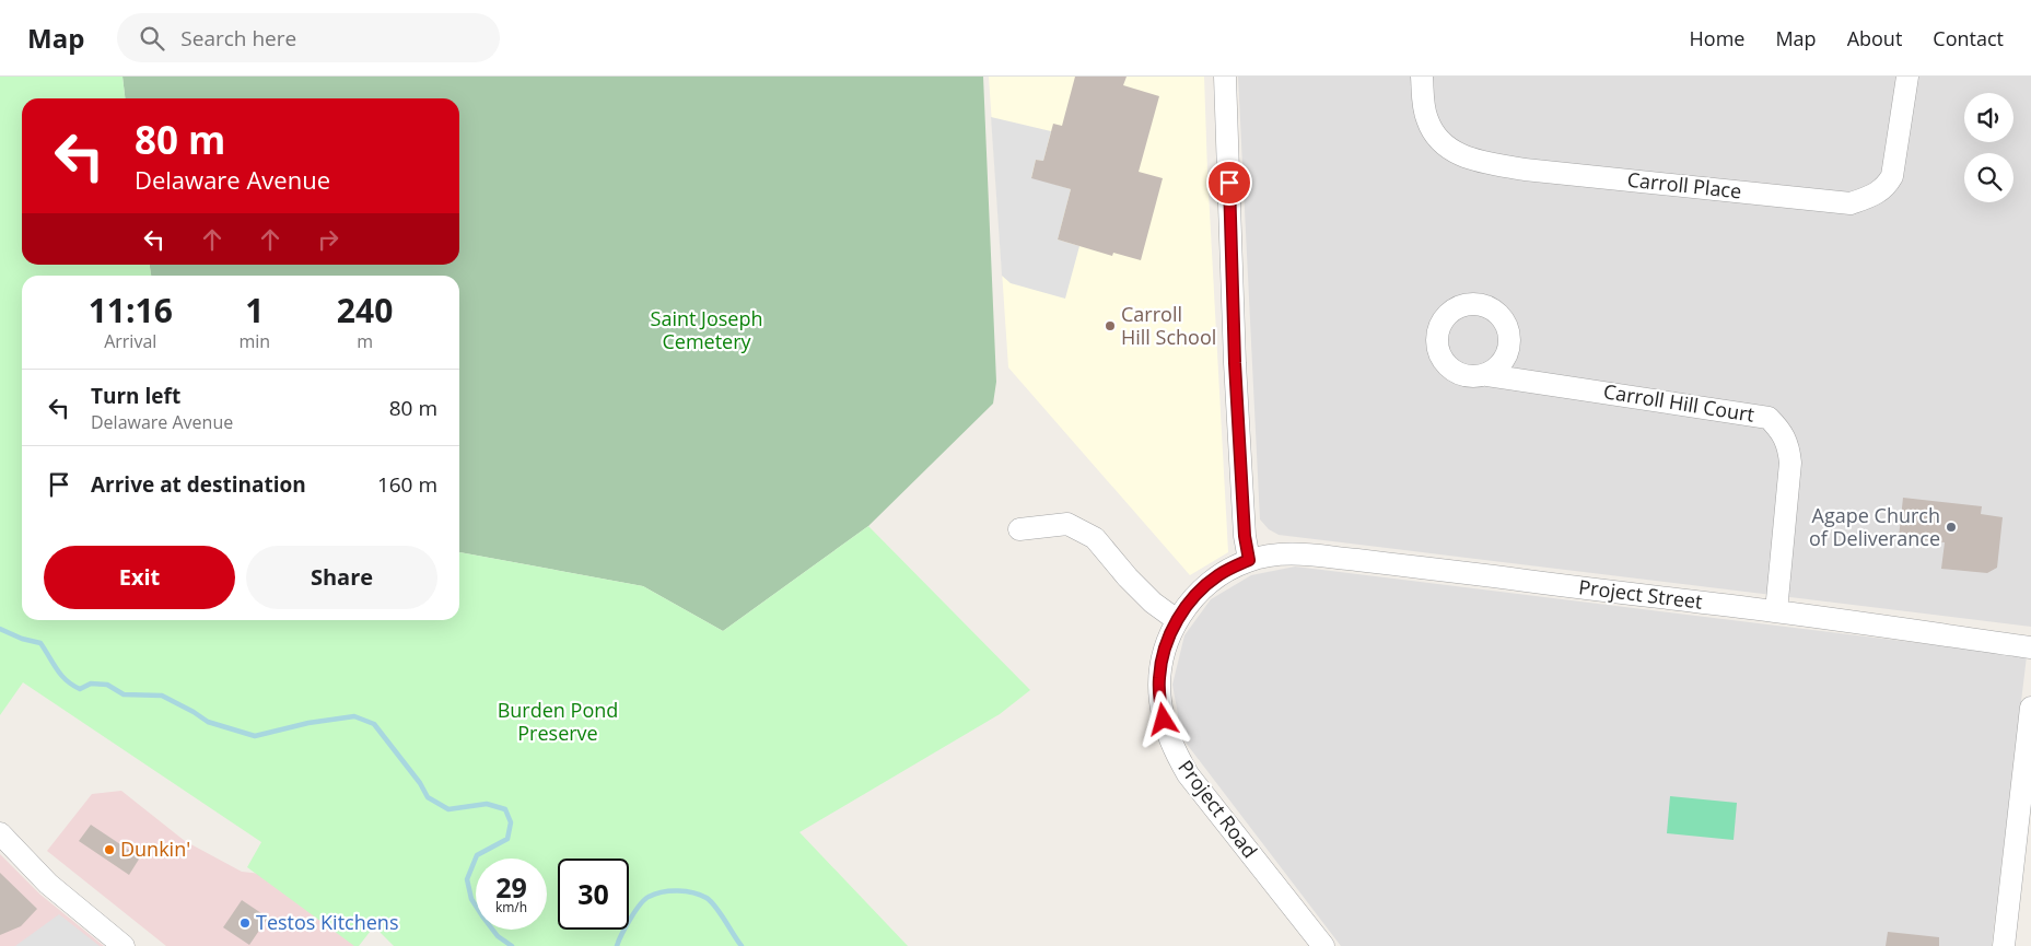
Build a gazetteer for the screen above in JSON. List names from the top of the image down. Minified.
{"streets":{"street":["Carroll Place","Carroll Hill Court","Project Street","Project Road"]},"crossings":[["Carroll Hill Court","Project Street"],["Project Street","Project Road"]],"parks":["Saint Joseph Cemetery","Burden Pond Preserve"],"places":["Carroll Hill School","Agape Church of Deliverance","Dunkin'","Testos Kitchens"],"page":{"header":"Map","search":"Search here","nav":["Home","Map","About","Contact"],"turn":["80 m","Delaware Avenue"],"eta":["11:16","Arrival","1","min","240","m"],"list":[{"name":"Turn left","note":"Delaware Avenue","value":"80 m"},{"name":"Arrive at destination","value":"160 m"}],"buttons":["Exit","Share"],"speed":"29 km/h","limit":"30"}}
